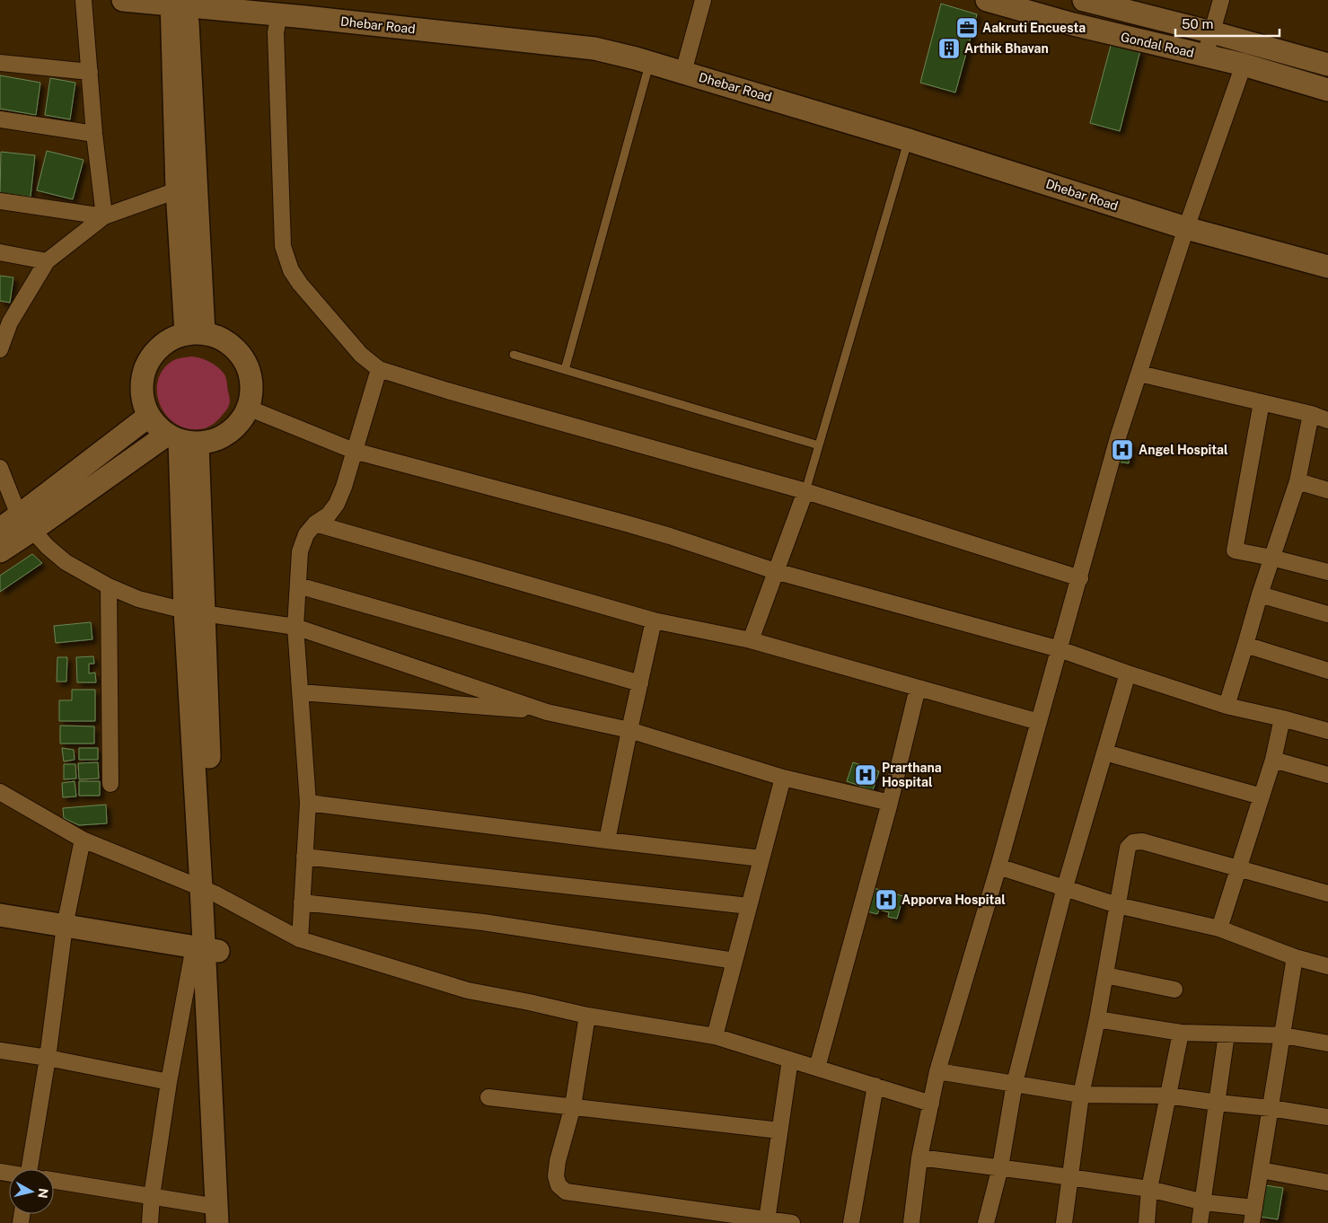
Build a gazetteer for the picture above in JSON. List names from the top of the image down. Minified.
{"streets":{"main road":["Dhebar Road","Gondal Road"]},"places":{"office":["Aakruti Encuesta"],"building":["Arthik Bhavan"],"hospital":["Angel Hospital","Prarthana Hospital","Apporva Hospital"]},"scale_bar":"50 m","north":"right"}
